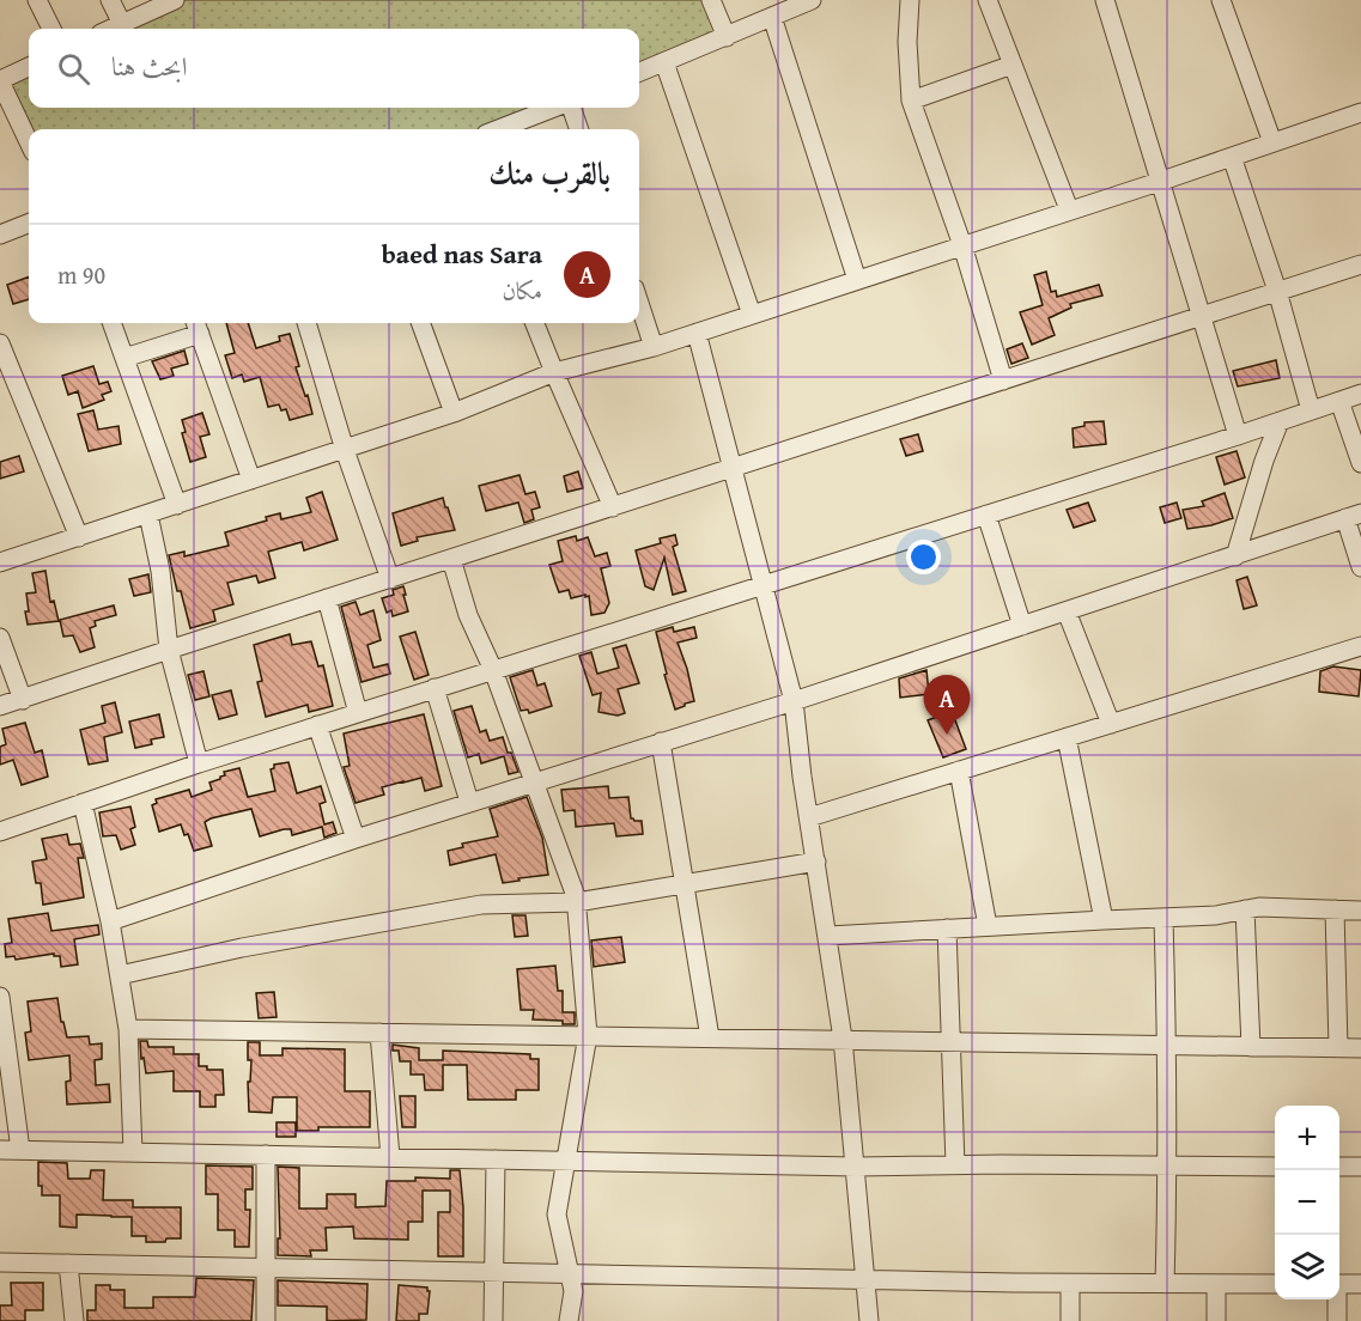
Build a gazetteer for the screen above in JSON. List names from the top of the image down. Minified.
{"page":{"search":"ابحث هنا","heading":"بالقرب منك","list":[{"mark":"A","name":"baed nas Sara","note":"مكان","value":"90 m"}],"pins":"A","map_buttons":["+","−"]}}
